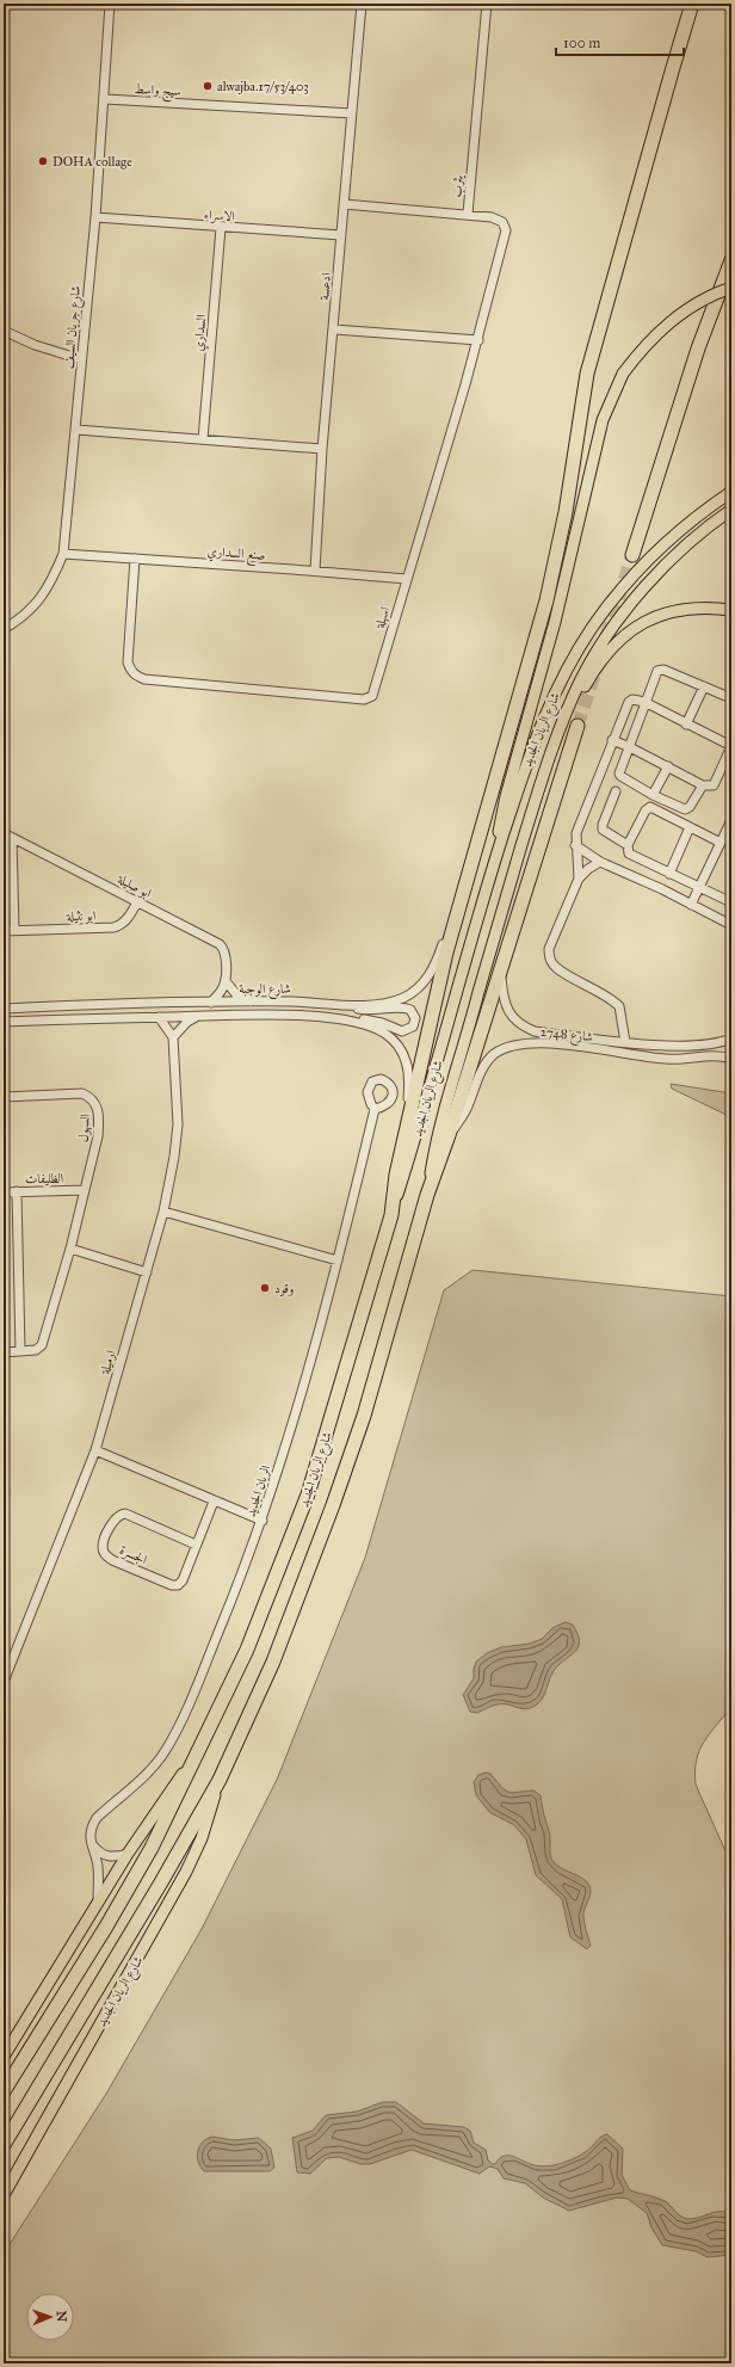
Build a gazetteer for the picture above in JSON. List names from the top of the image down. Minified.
{"streets":{"highway":["شارع الريان الجديد"],"street":["سيج واسط","يثرب","الاسراء","ادعسة","شارع جريان السيف","السداري","صنع السداري","اسهلة","ابو صليلة","ابو نثيلة","شارع الوجبة","شارع 2748","السهول","الظليفات","ارميلة","الريان الجديد","الجسرة"]},"crossings":[["سيج واسط","ادعسة"],["سيج واسط","شارع جريان السيف"],["يثرب","اسهلة"],["الاسراء","ادعسة"],["الاسراء","شارع جريان السيف"],["الاسراء","السداري"],["ادعسة","صنع السداري"],["شارع جريان السيف","صنع السداري"],["صنع السداري","اسهلة"],["ابو صليلة","ابو نثيلة"],["السهول","الظليفات"]],"places":["alwajba.17/53/403","DOHA collage","وقود"],"scale_bar":"100 m","north":"right"}
